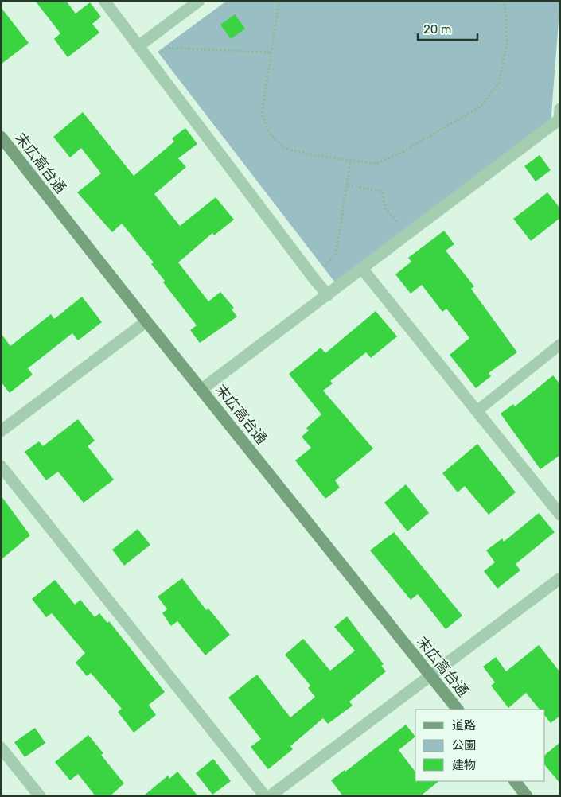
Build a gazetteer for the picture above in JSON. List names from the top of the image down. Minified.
{"streets":{"street":["末広高台通"]},"legend":["道路","公園","建物"],"scale_bar":"20 m"}
